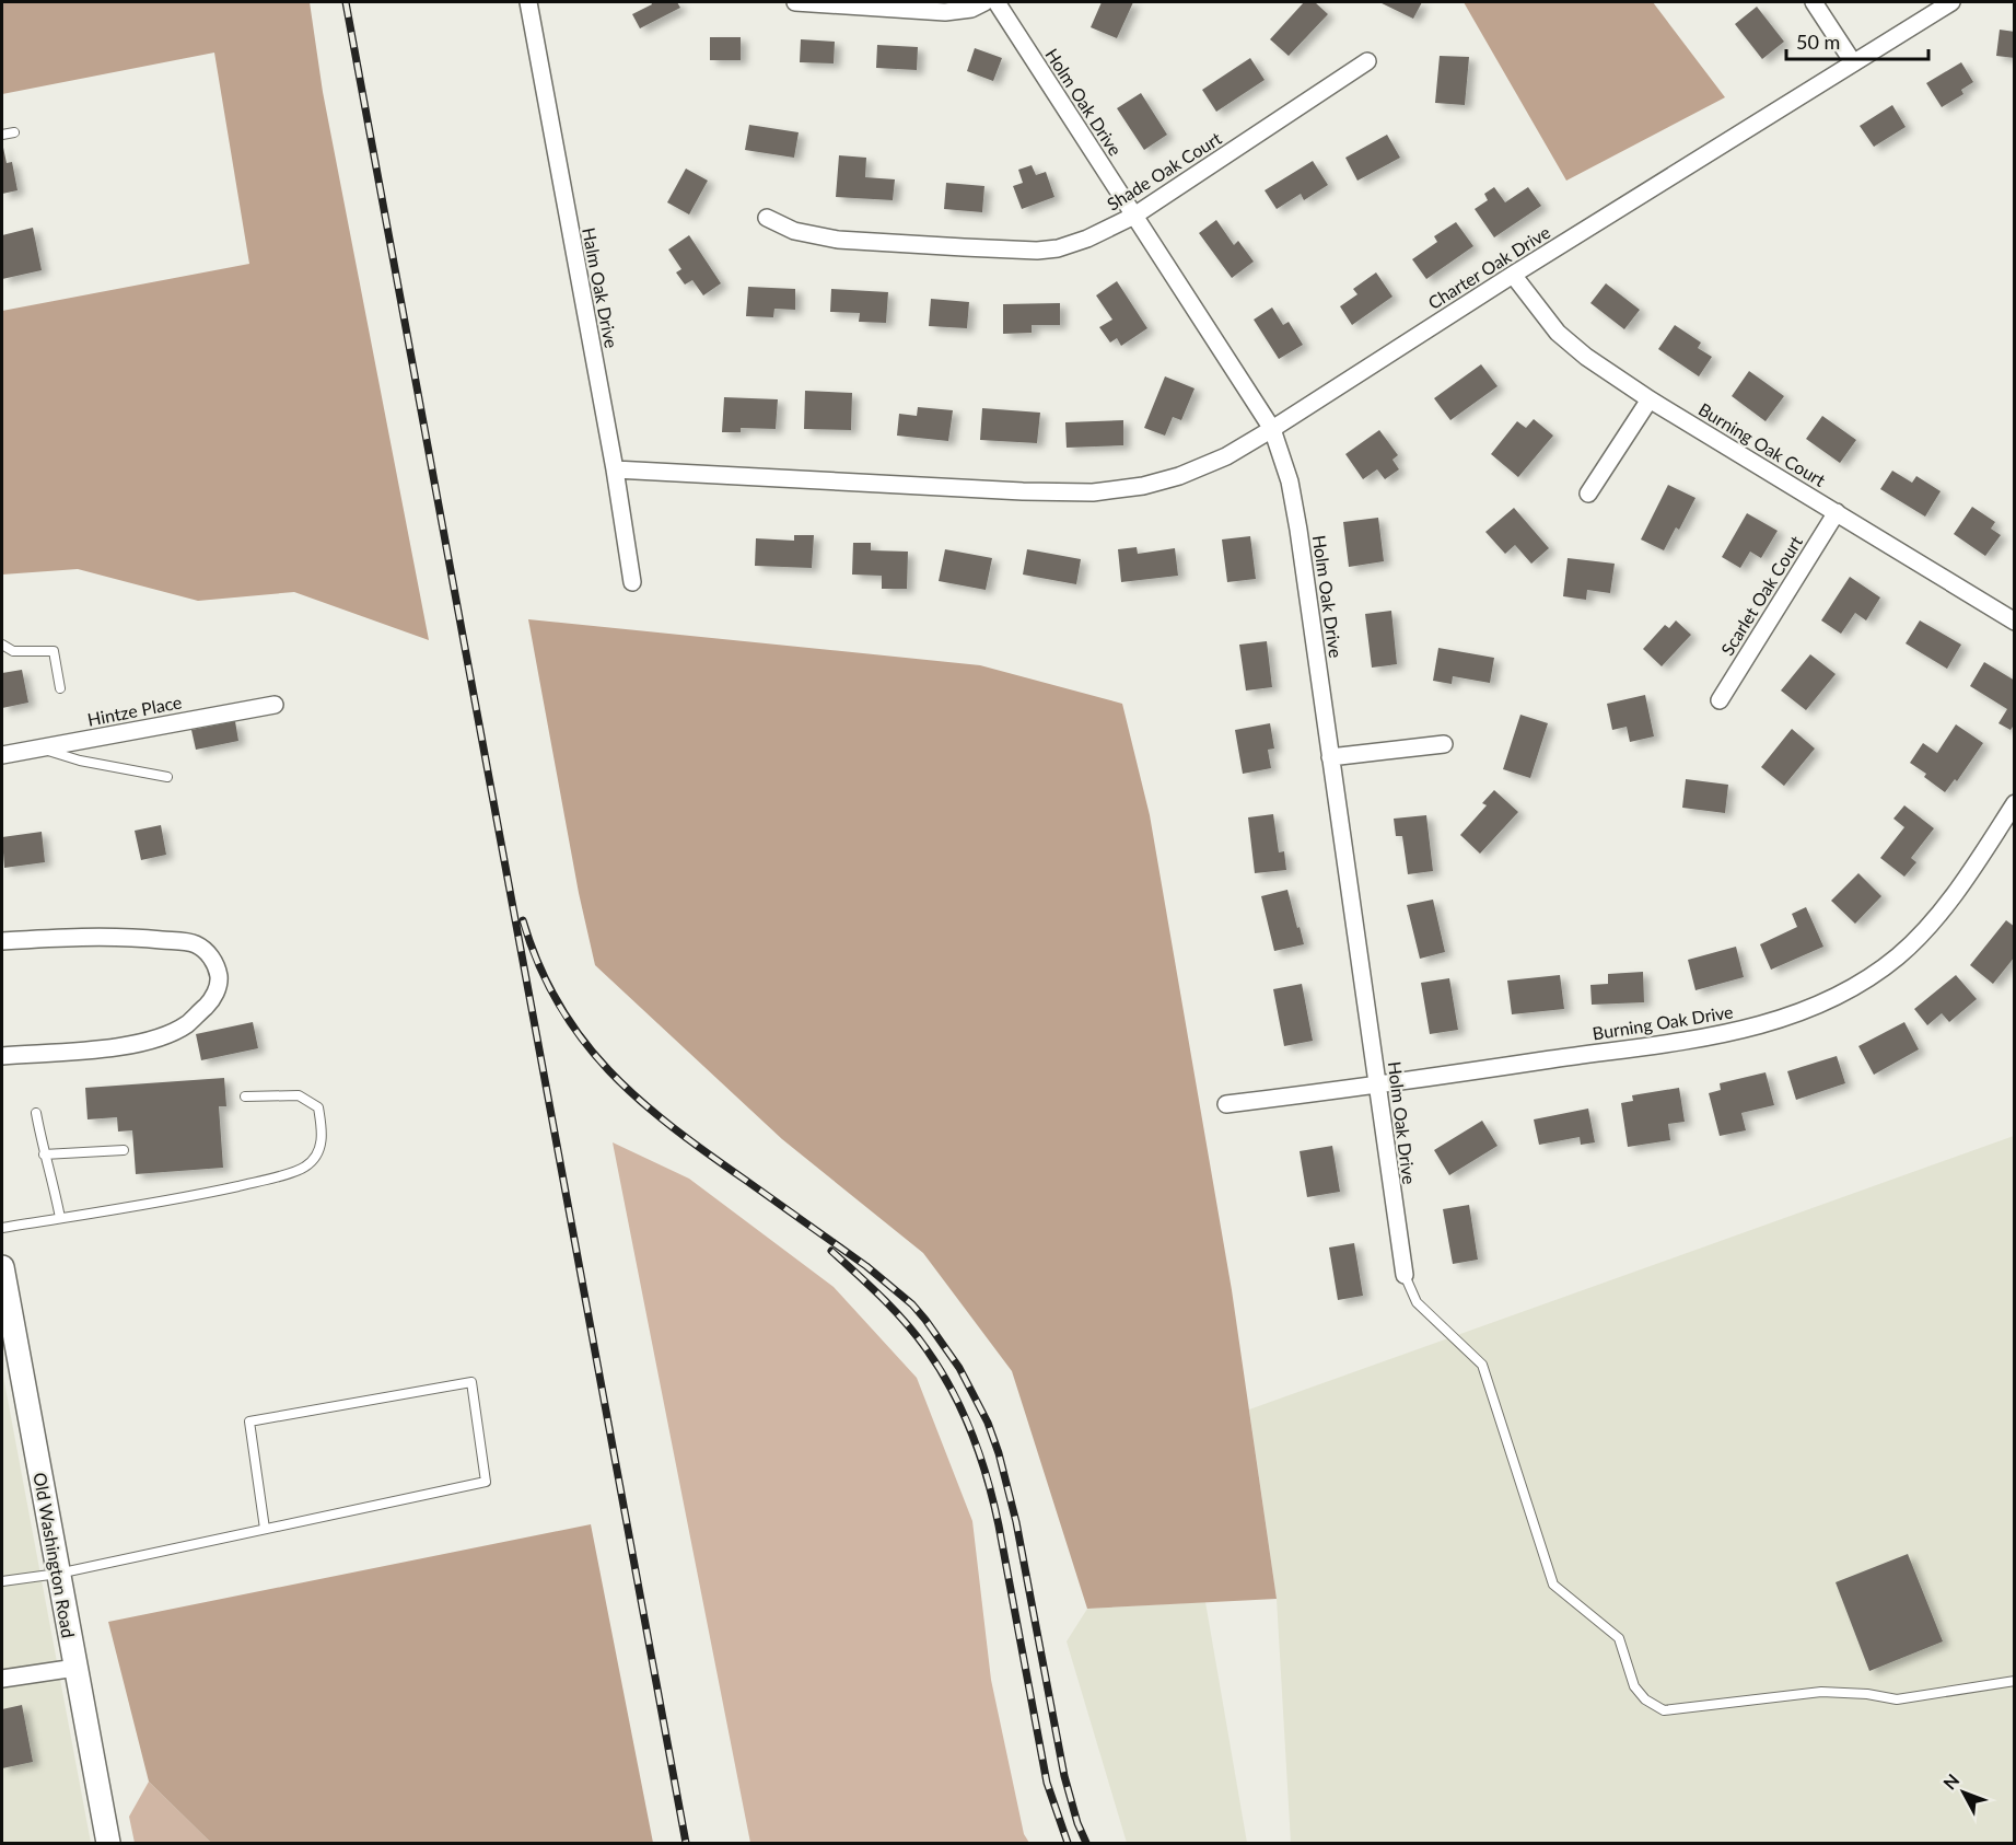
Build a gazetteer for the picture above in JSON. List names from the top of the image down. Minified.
{"streets":{"main road":["Old Washington Road"],"street":["Holm Oak Drive","Shade Oak Court","Charter Oak Drive","Halm Oak Drive","Burning Oak Court","Scarlet Oak Court","Hintze Place","Burning Oak Drive"]},"crossings":[["Holm Oak Drive","Shade Oak Court"],["Holm Oak Drive","Charter Oak Drive"],["Holm Oak Drive","Burning Oak Drive"],["Charter Oak Drive","Halm Oak Drive"],["Charter Oak Drive","Burning Oak Court"],["Burning Oak Court","Scarlet Oak Court"]],"scale_bar":"50 m","north":"top left"}
